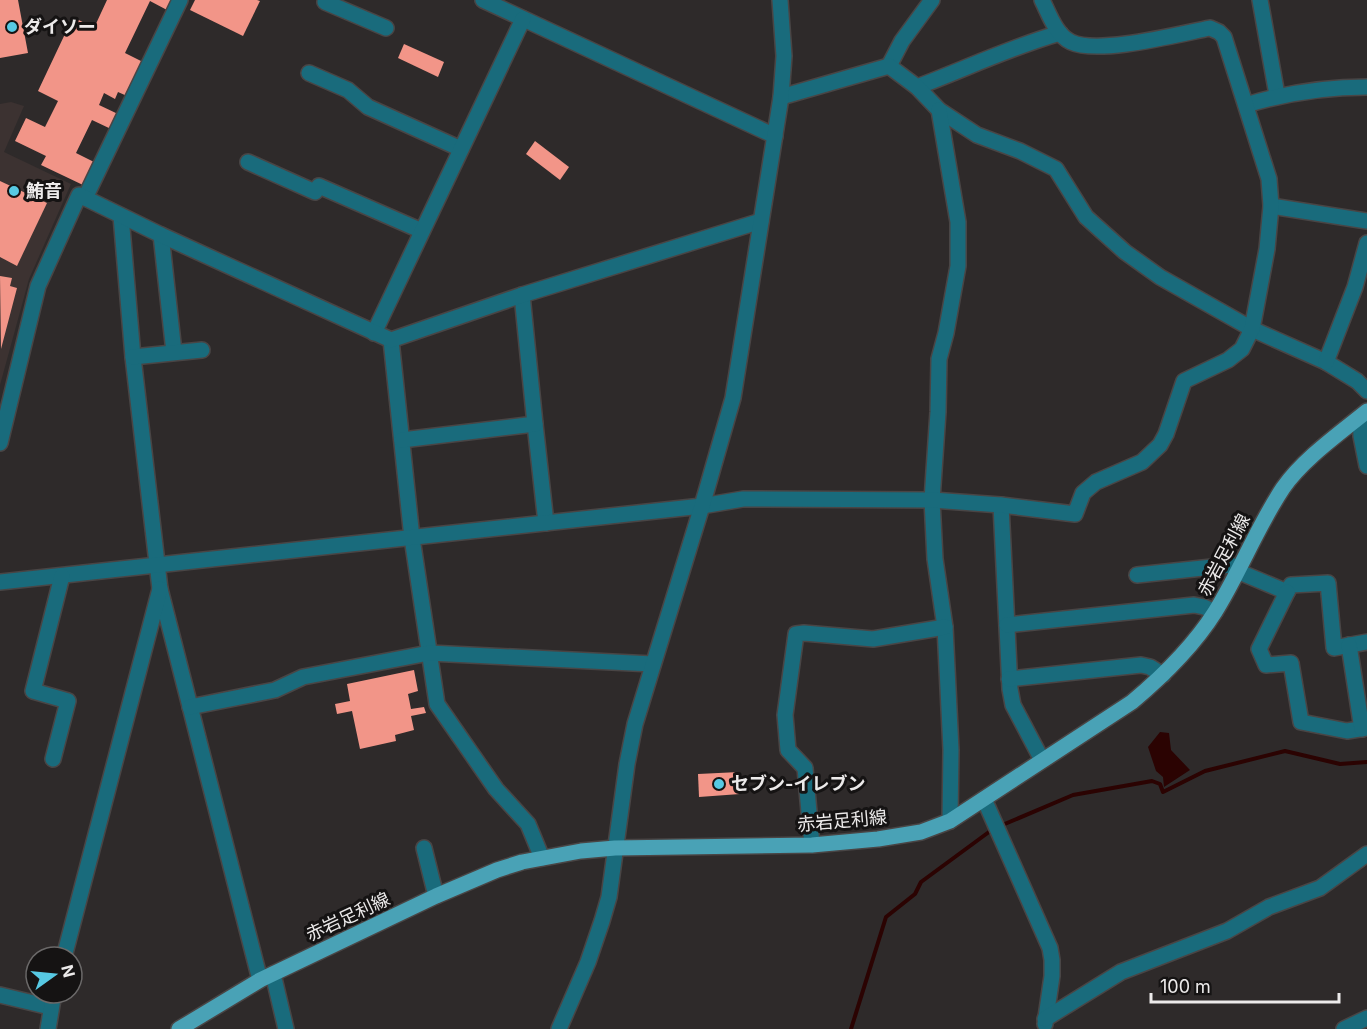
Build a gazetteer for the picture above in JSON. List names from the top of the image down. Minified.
{"streets":{"main road":["赤岩足利線"]},"places":["ダイソー","鮪音","セブン-イレブン"],"scale_bar":"100 m","north":"right"}
